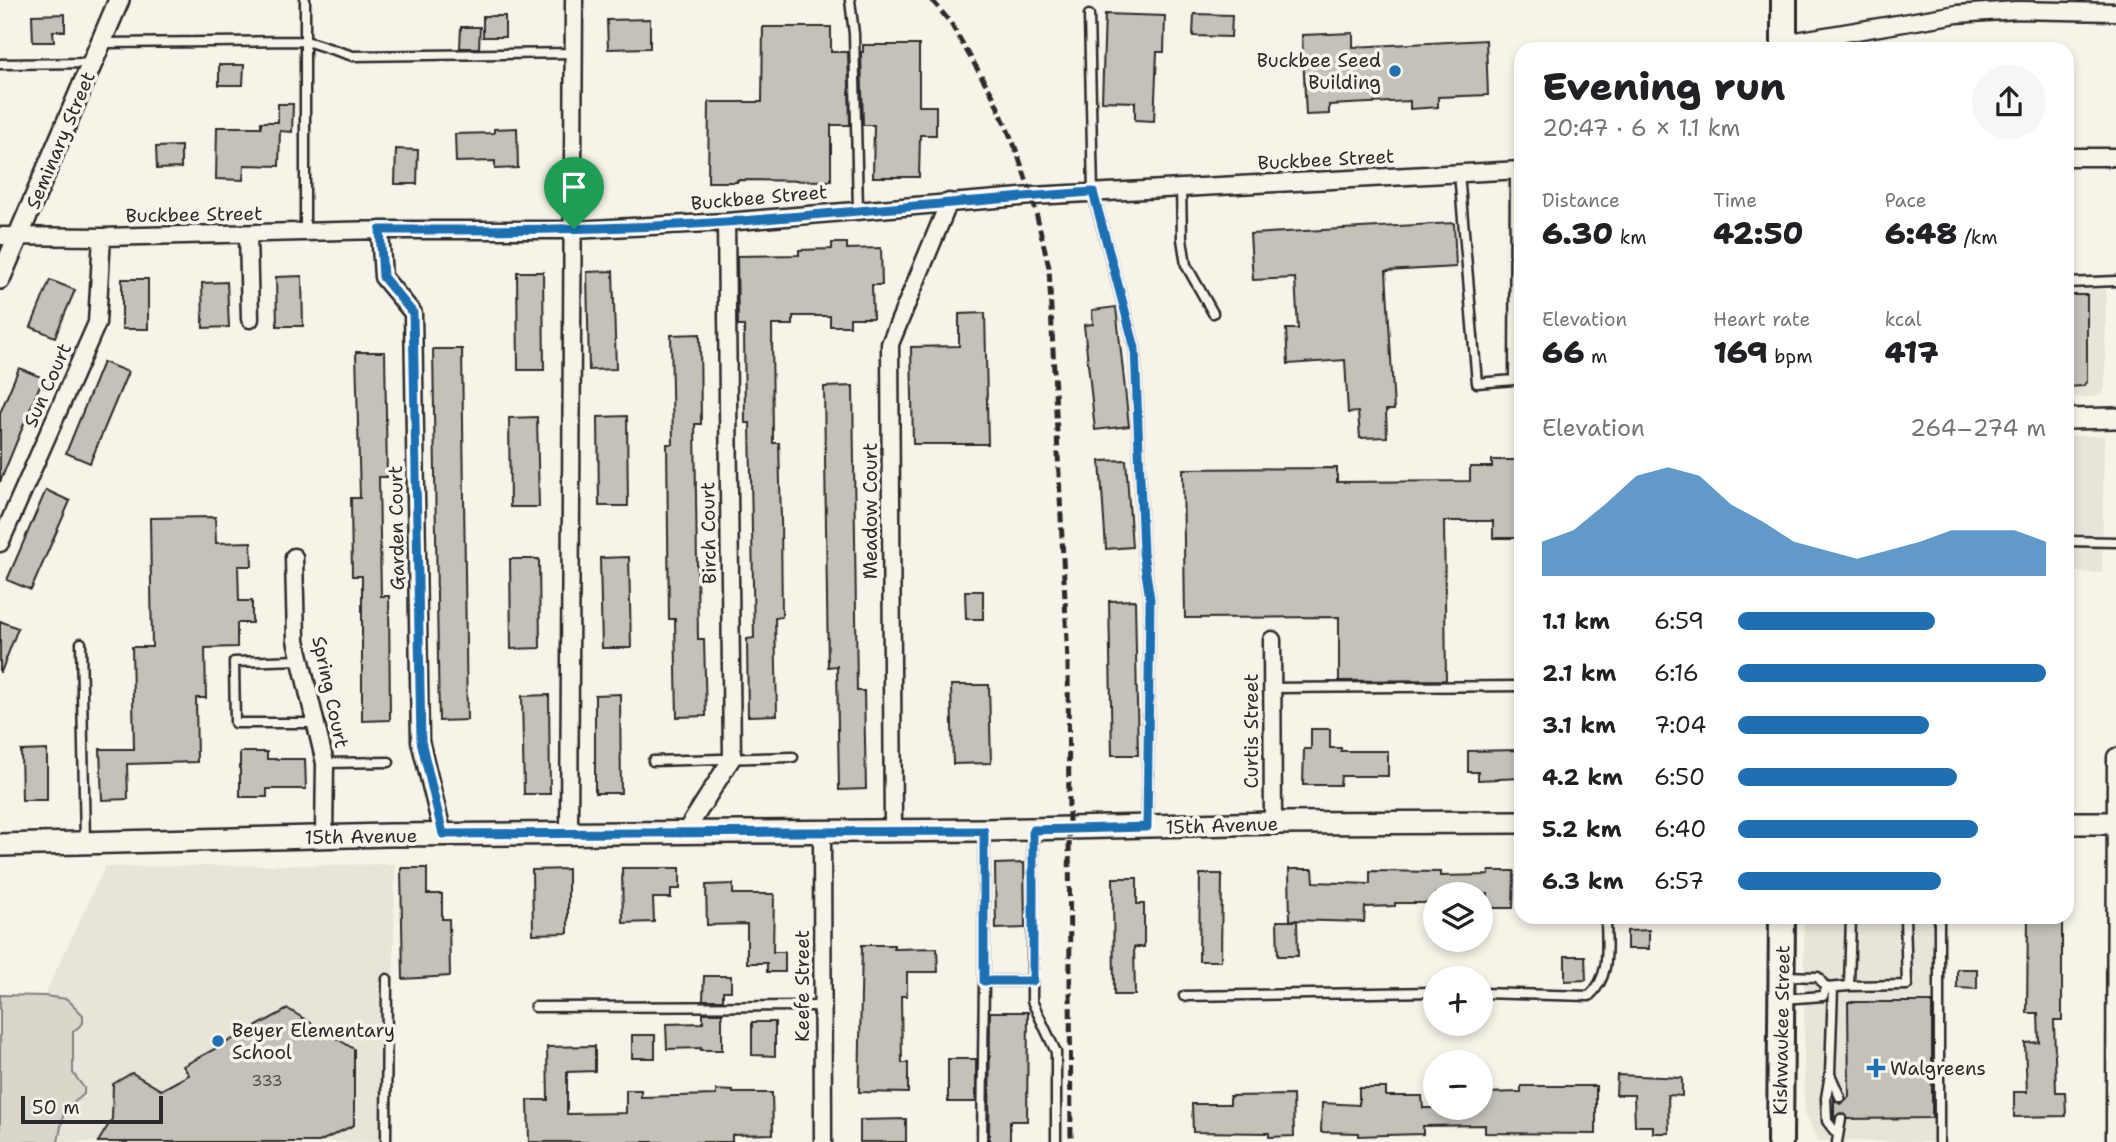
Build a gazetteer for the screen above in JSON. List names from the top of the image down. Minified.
{"streets":{"main road":["15th Avenue","Kishwaukee Street"],"street":["Seminary Street","Buckbee Street","Sun Court","Meadow Court","Garden Court","Birch Court","Spring Court","Curtis Street","Keefe Street"]},"crossings":[["Seminary Street","Buckbee Street"],["Buckbee Street","Sun Court"],["Buckbee Street","Meadow Court"],["Buckbee Street","Garden Court"],["Buckbee Street","Birch Court"],["Meadow Court","15th Avenue"],["Garden Court","15th Avenue"],["Spring Court","15th Avenue"],["Curtis Street","15th Avenue"],["15th Avenue","Keefe Street"]],"places":{"other":["Buckbee Seed Building","Beyer Elementary School"],"health":["Walgreens"]},"house_numbers":["333"],"scale_bar":"50 m","page":{"heading":["Evening run","20:47 · 6 × 1.1 km"],"stats":[["Distance","6.30 km"],["Time","42:50"],["Pace","6:48 /km"],["Elevation","66 m"],["Heart rate","169 bpm"],["kcal","417"]],"chart":["Elevation","264–274 m"],"list":[{"name":"1.1 km","note":"6:59"},{"name":"2.1 km","note":"6:16"},{"name":"3.1 km","note":"7:04"},{"name":"4.2 km","note":"6:50"},{"name":"5.2 km","note":"6:40"},{"name":"6.3 km","note":"6:57"}],"map_buttons":["+","−"],"scale":"50 m"}}
